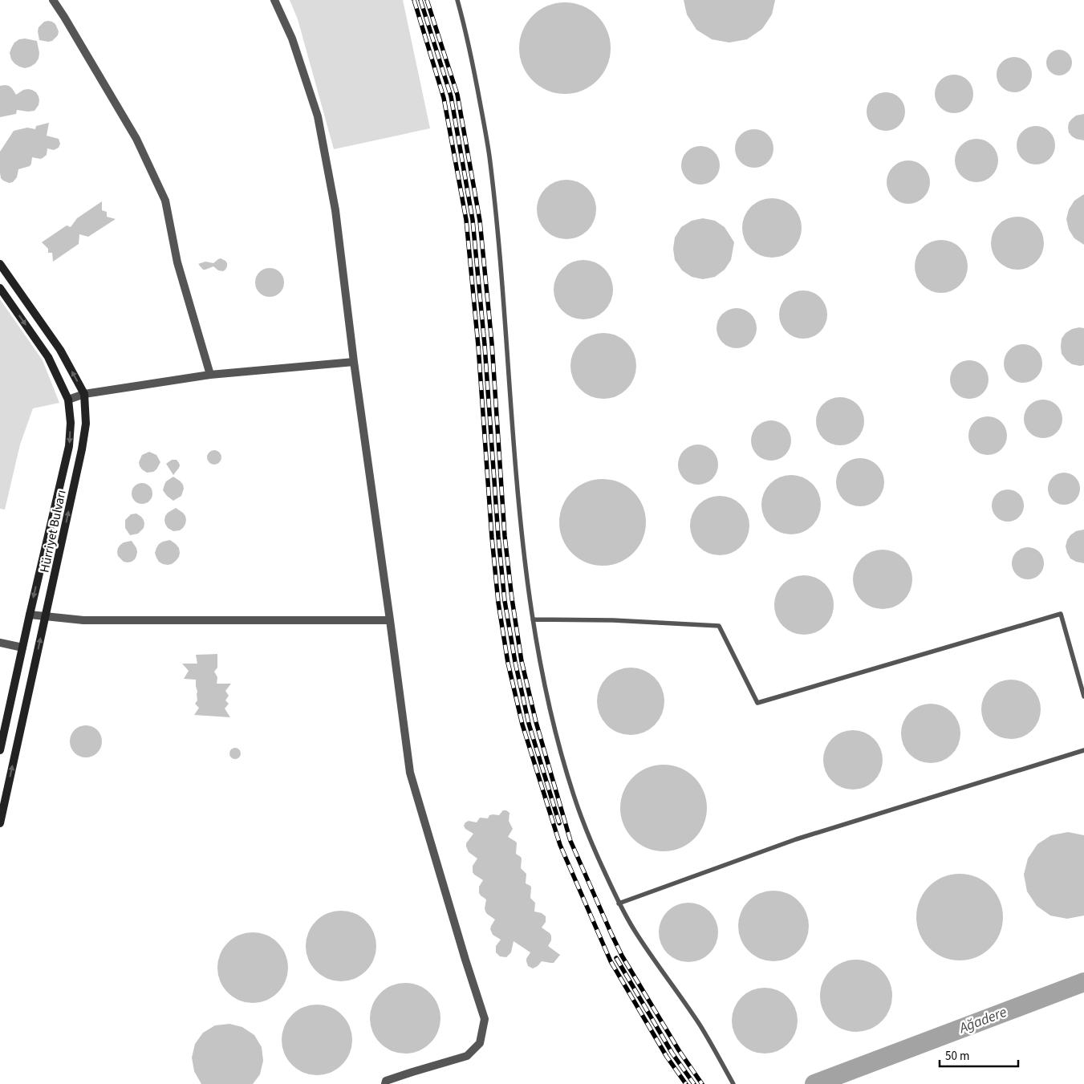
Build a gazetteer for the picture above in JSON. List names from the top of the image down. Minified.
{"streets":{"main road":["Hürriyet Bulvarı"]},"water":["Ağadere"],"scale_bar":"50 m"}
